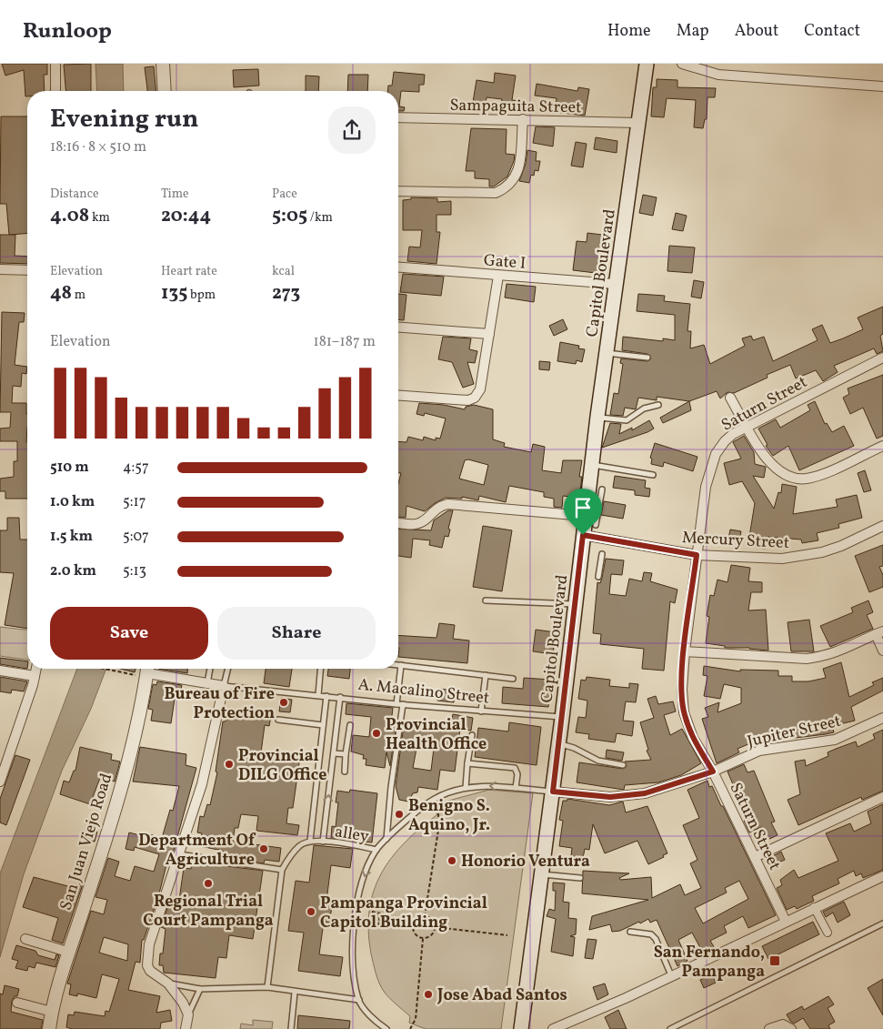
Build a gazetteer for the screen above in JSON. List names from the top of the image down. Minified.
{"streets":{"main road":["Capitol Boulevard"],"street":["Sampaguita Street","Gate I","Saturn Street","Mercury Street","A. Macalino Street","Jupiter Street","San Juan Viejo Road"],"lane":["alley"]},"crossings":[["Sampaguita Street","Capitol Boulevard"],["Gate I","Capitol Boulevard"],["Capitol Boulevard","Mercury Street"],["Capitol Boulevard","A. Macalino Street"],["Capitol Boulevard","Jupiter Street"],["Saturn Street","Mercury Street"],["Saturn Street","Jupiter Street"],["A. Macalino Street","San Juan Viejo Road"]],"places":{"other":["Bureau of Fire Protection","Provincial Health Office","Provincial DILG Office","Benigno S. Aquino, Jr.","Department Of Agriculture","Honorio Ventura","Regional Trial Court Pampanga","Pampanga Provincial Capitol Building","Jose Abad Santos"],"transit":["San Fernando, Pampanga"]},"page":{"header":"Runloop","nav":["Home","Map","About","Contact"],"heading":["Evening run","18:16 · 8 × 510 m"],"stats":[["Distance","4.08 km"],["Time","20:44"],["Pace","5:05 /km"],["Elevation","48 m"],["Heart rate","135 bpm"],["kcal","273"]],"chart":["Elevation","181–187 m"],"list":[{"name":"510 m","note":"4:57"},{"name":"1.0 km","note":"5:17"},{"name":"1.5 km","note":"5:07"},{"name":"2.0 km","note":"5:13"}],"buttons":["Save","Share"]}}
